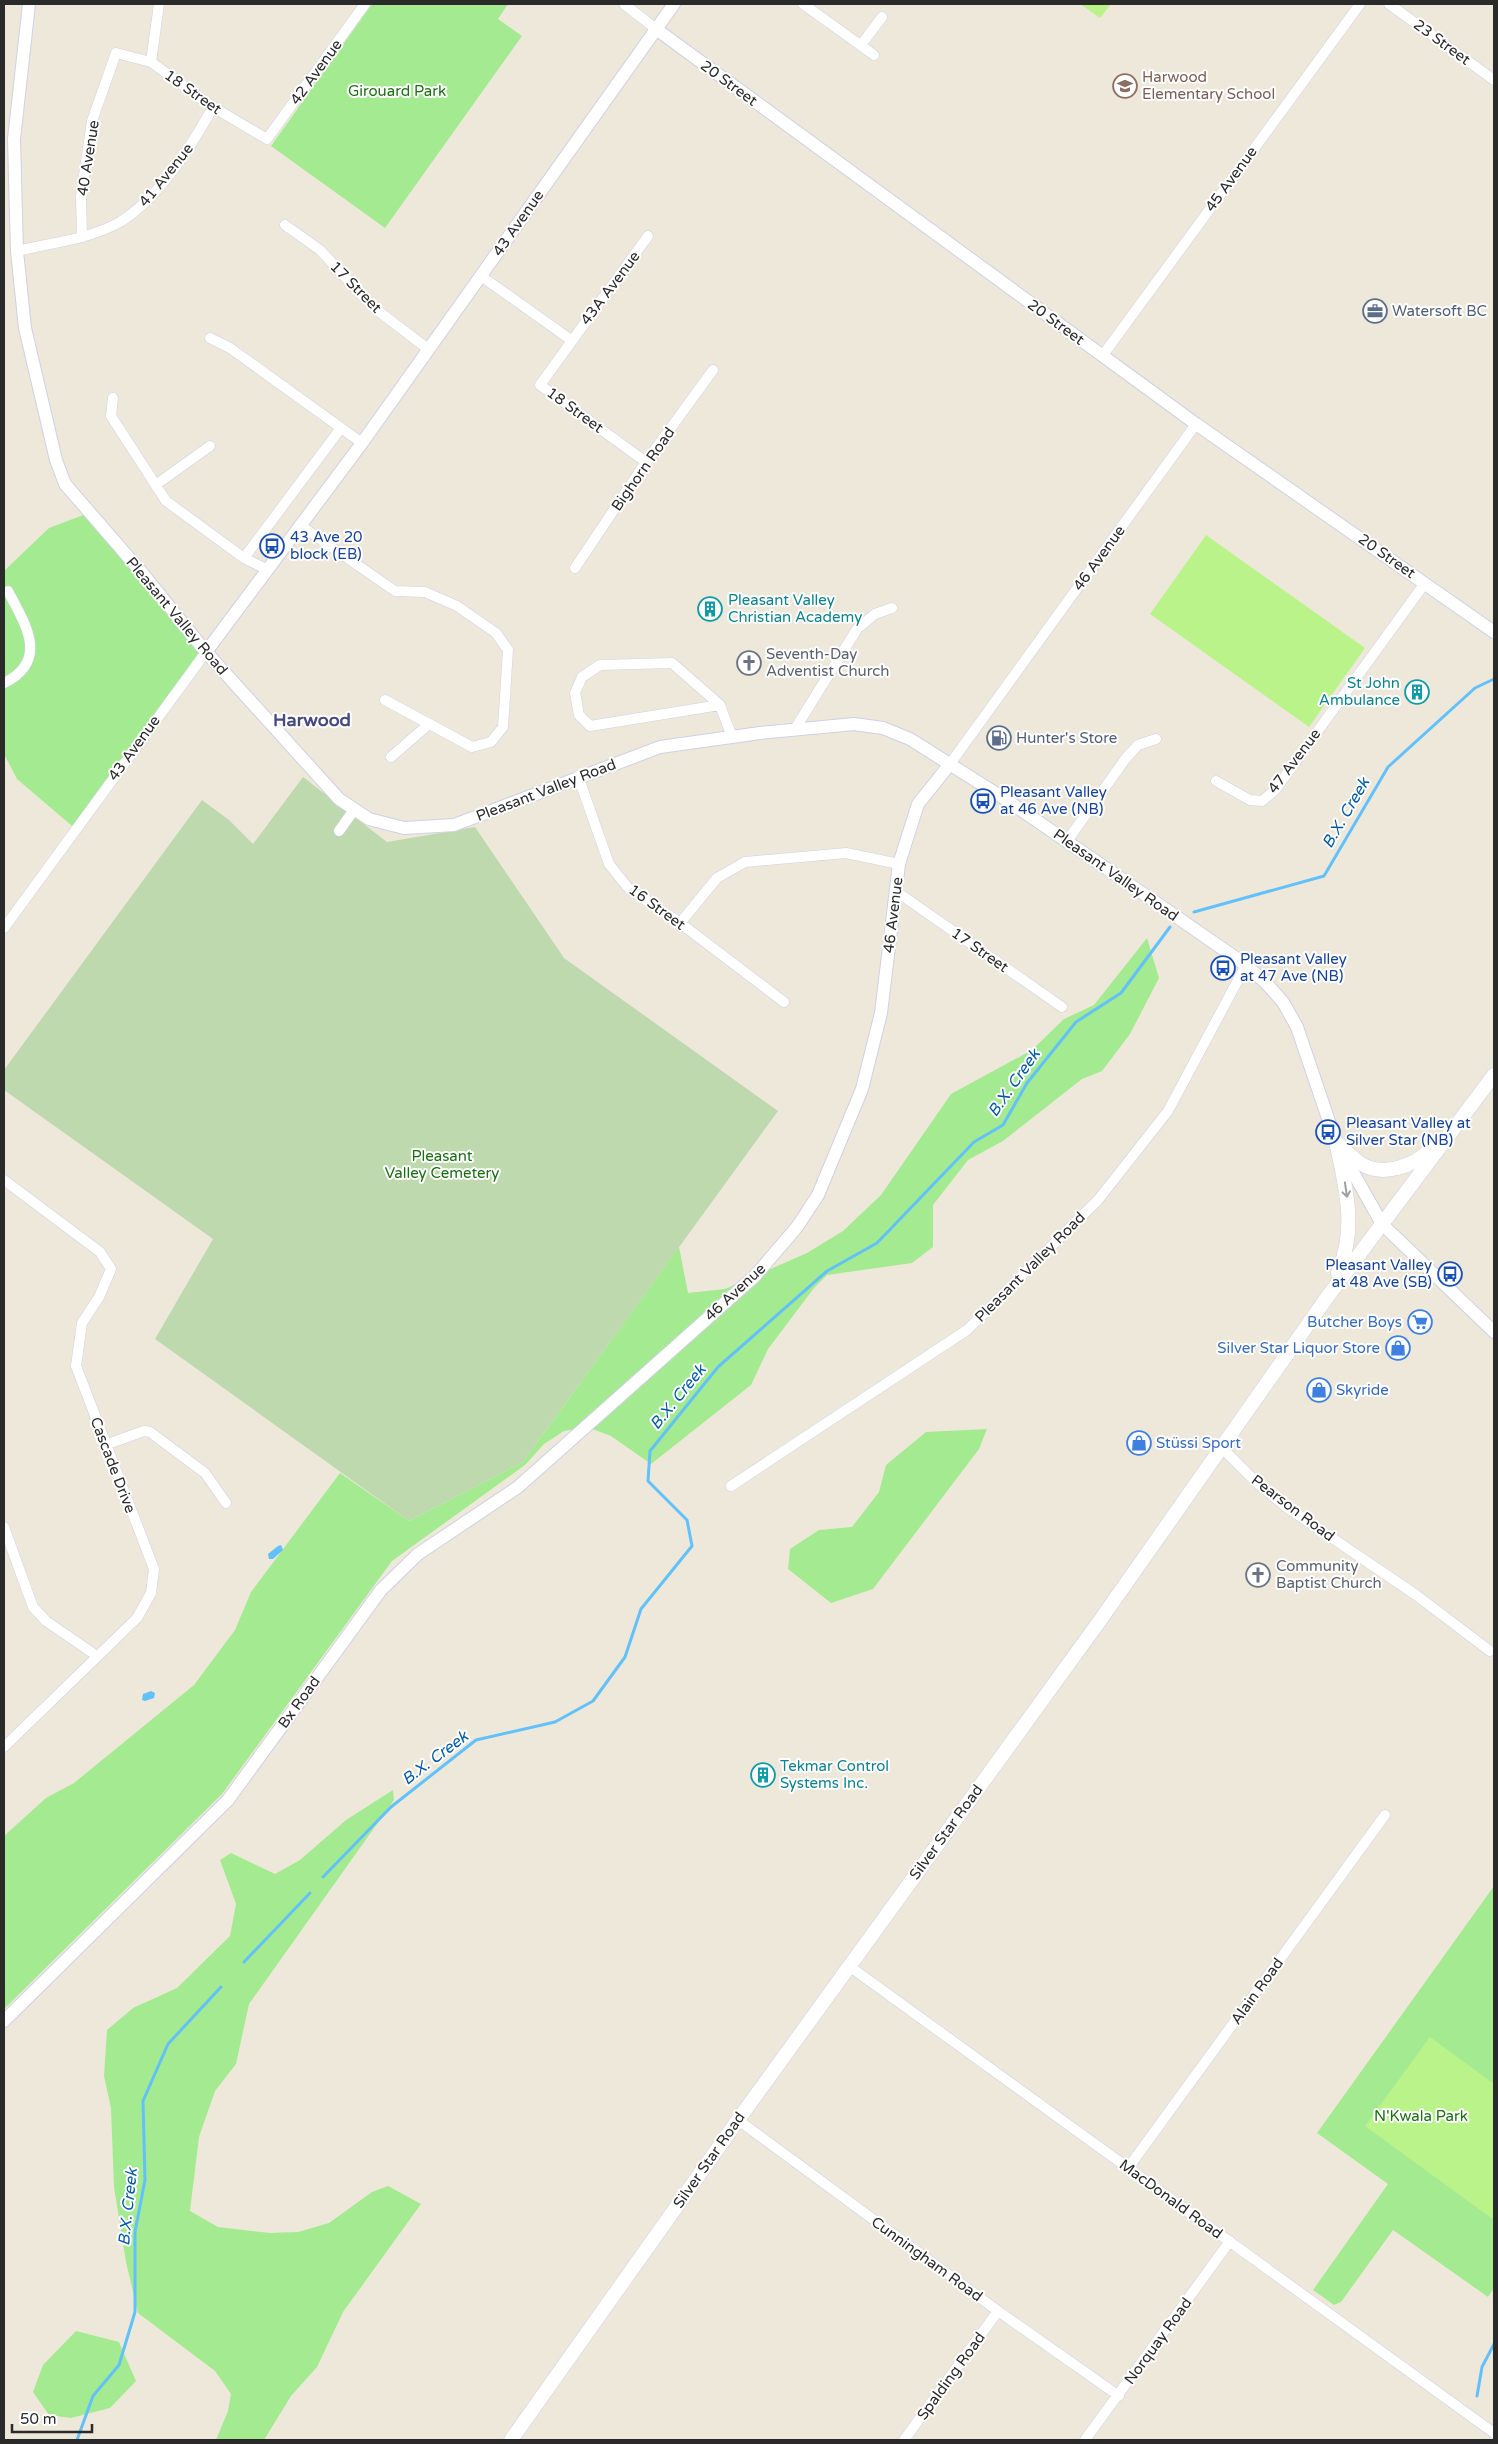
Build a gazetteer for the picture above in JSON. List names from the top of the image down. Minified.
{"streets":{"main road":["Silver Star Road"],"street":["23 Street","42 Avenue","20 Street","18 Street","40 Avenue","41 Avenue","45 Avenue","43 Avenue","17 Street","43A Avenue","Bighorn Road","46 Avenue","Pleasant Valley Road","47 Avenue","16 Street","Cascade Drive","Pearson Road","Bx Road","Alain Road","MacDonald Road","Cunningham Road","Norquay Road","Spalding Road"]},"crossings":[["42 Avenue","18 Street"],["20 Street","45 Avenue"],["20 Street","43 Avenue"],["20 Street","46 Avenue"],["20 Street","47 Avenue"],["18 Street","40 Avenue"],["18 Street","41 Avenue"],["18 Street","43A Avenue"],["18 Street","Bighorn Road"],["40 Avenue","41 Avenue"],["41 Avenue","Pleasant Valley Road"],["43 Avenue","17 Street"],["43 Avenue","Pleasant Valley Road"],["17 Street","46 Avenue"],["46 Avenue","Pleasant Valley Road"],["46 Avenue","Bx Road"],["Pleasant Valley Road","16 Street"],["Pleasant Valley Road","Silver Star Road"],["Pearson Road","Silver Star Road"],["Silver Star Road","MacDonald Road"],["Silver Star Road","Cunningham Road"],["Alain Road","MacDonald Road"],["MacDonald Road","Norquay Road"],["Cunningham Road","Norquay Road"],["Cunningham Road","Spalding Road"]],"districts":["Harwood"],"water":["B.X. Creek"],"parks":["Girouard Park","Pleasant Valley Cemetery","N'Kwala Park"],"places":{"school or university":["Harwood Elementary School"],"office":["Watersoft BC"],"bus stop":["43 Ave 20 block (EB)","Pleasant Valley at 46 Ave (NB)","Pleasant Valley at 47 Ave (NB)","Pleasant Valley at Silver Star (NB)","Pleasant Valley at 48 Ave (SB)"],"building":["Pleasant Valley Christian Academy","St John Ambulance","Tekmar Control Systems Inc."],"church":["Seventh-Day Adventist Church","Community Baptist Church"],"fuel station":["Hunter's Store"],"supermarket":["Butcher Boys"],"shop":["Silver Star Liquor Store","Skyride","Stüssi Sport"]},"scale_bar":"50 m"}
